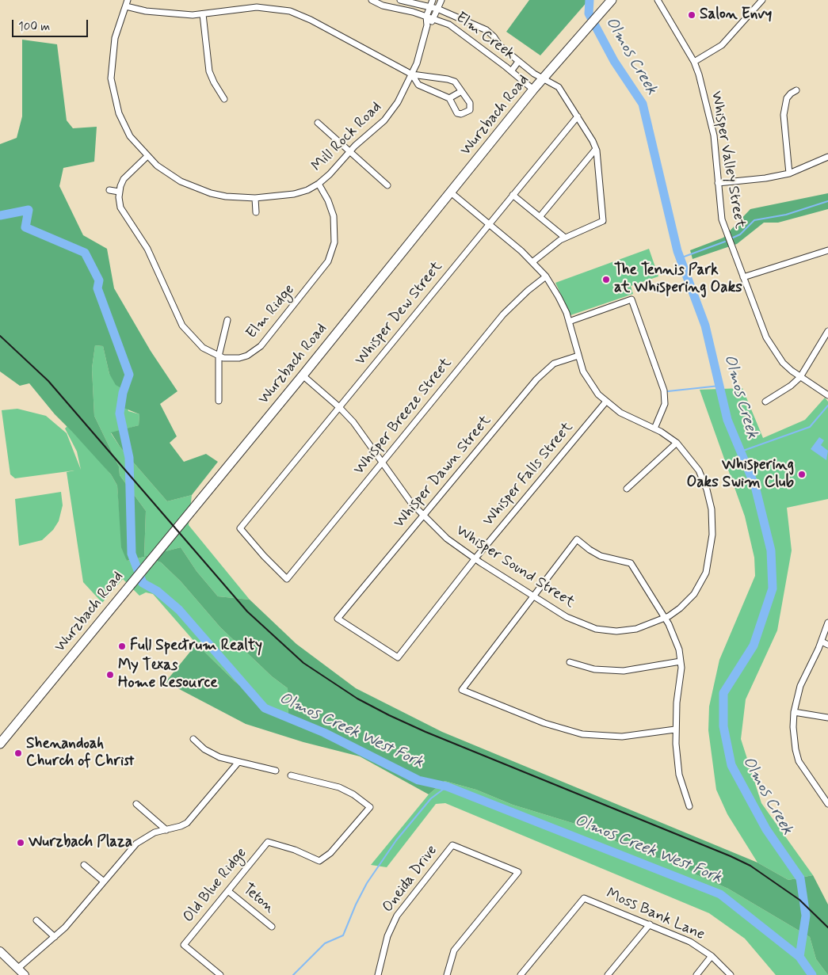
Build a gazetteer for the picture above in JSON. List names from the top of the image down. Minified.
{"streets":{"main road":["Wurzbach Road"],"street":["Elm Creek","Mill Rock Road","Whisper Valley Street","Elm Ridge","Whisper Dew Street","Whisper Breeze Street","Whisper Dawn Street","Whisper Falls Street","Whisper Sound Street","Oneida Drive","Old Blue Ridge","Teton","Moss Bank Lane"]},"crossings":[["Elm Creek","Wurzbach Road"],["Elm Creek","Mill Rock Road"],["Elm Creek","Whisper Dew Street"],["Wurzbach Road","Whisper Sound Street"],["Mill Rock Road","Elm Ridge"],["Whisper Dew Street","Whisper Breeze Street"],["Whisper Dew Street","Whisper Sound Street"],["Whisper Breeze Street","Whisper Sound Street"],["Whisper Dawn Street","Whisper Falls Street"],["Whisper Dawn Street","Whisper Sound Street"],["Whisper Falls Street","Whisper Sound Street"],["Old Blue Ridge","Teton"]],"water":["Olmos Creek","Olmos Creek West Fork"],"places":["Salon Envy","The Tennis Park at Whispering Oaks","Whispering Oaks Swim Club","Full Spectrum Realty","My Texas Home Resource","Shenandoah Church of Christ","Wurzbach Plaza"],"scale_bar":"100 m"}
